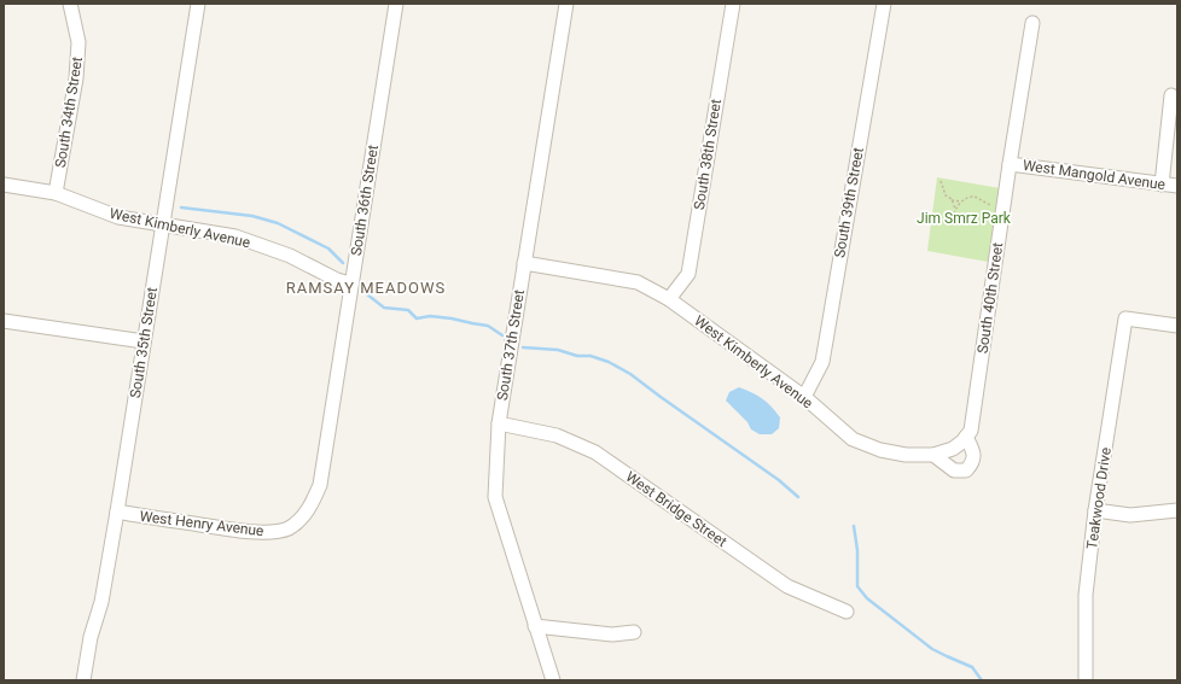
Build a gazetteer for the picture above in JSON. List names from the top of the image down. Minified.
{"streets":{"street":["South 34th Street","South 38th Street","West Mangold Avenue","South 36th Street","South 39th Street","West Kimberly Avenue","South 40th Street","South 35th Street","South 37th Street","Teakwood Drive","West Bridge Street","West Henry Avenue"]},"crossings":[["South 34th Street","West Kimberly Avenue"],["South 38th Street","West Kimberly Avenue"],["West Mangold Avenue","South 40th Street"],["South 36th Street","West Kimberly Avenue"],["South 36th Street","West Henry Avenue"],["South 39th Street","West Kimberly Avenue"],["West Kimberly Avenue","South 40th Street"],["West Kimberly Avenue","South 35th Street"],["West Kimberly Avenue","South 37th Street"],["South 35th Street","West Henry Avenue"],["South 37th Street","West Bridge Street"]],"districts":["RAMSAY MEADOWS"],"parks":["Jim Smrz Park"]}
